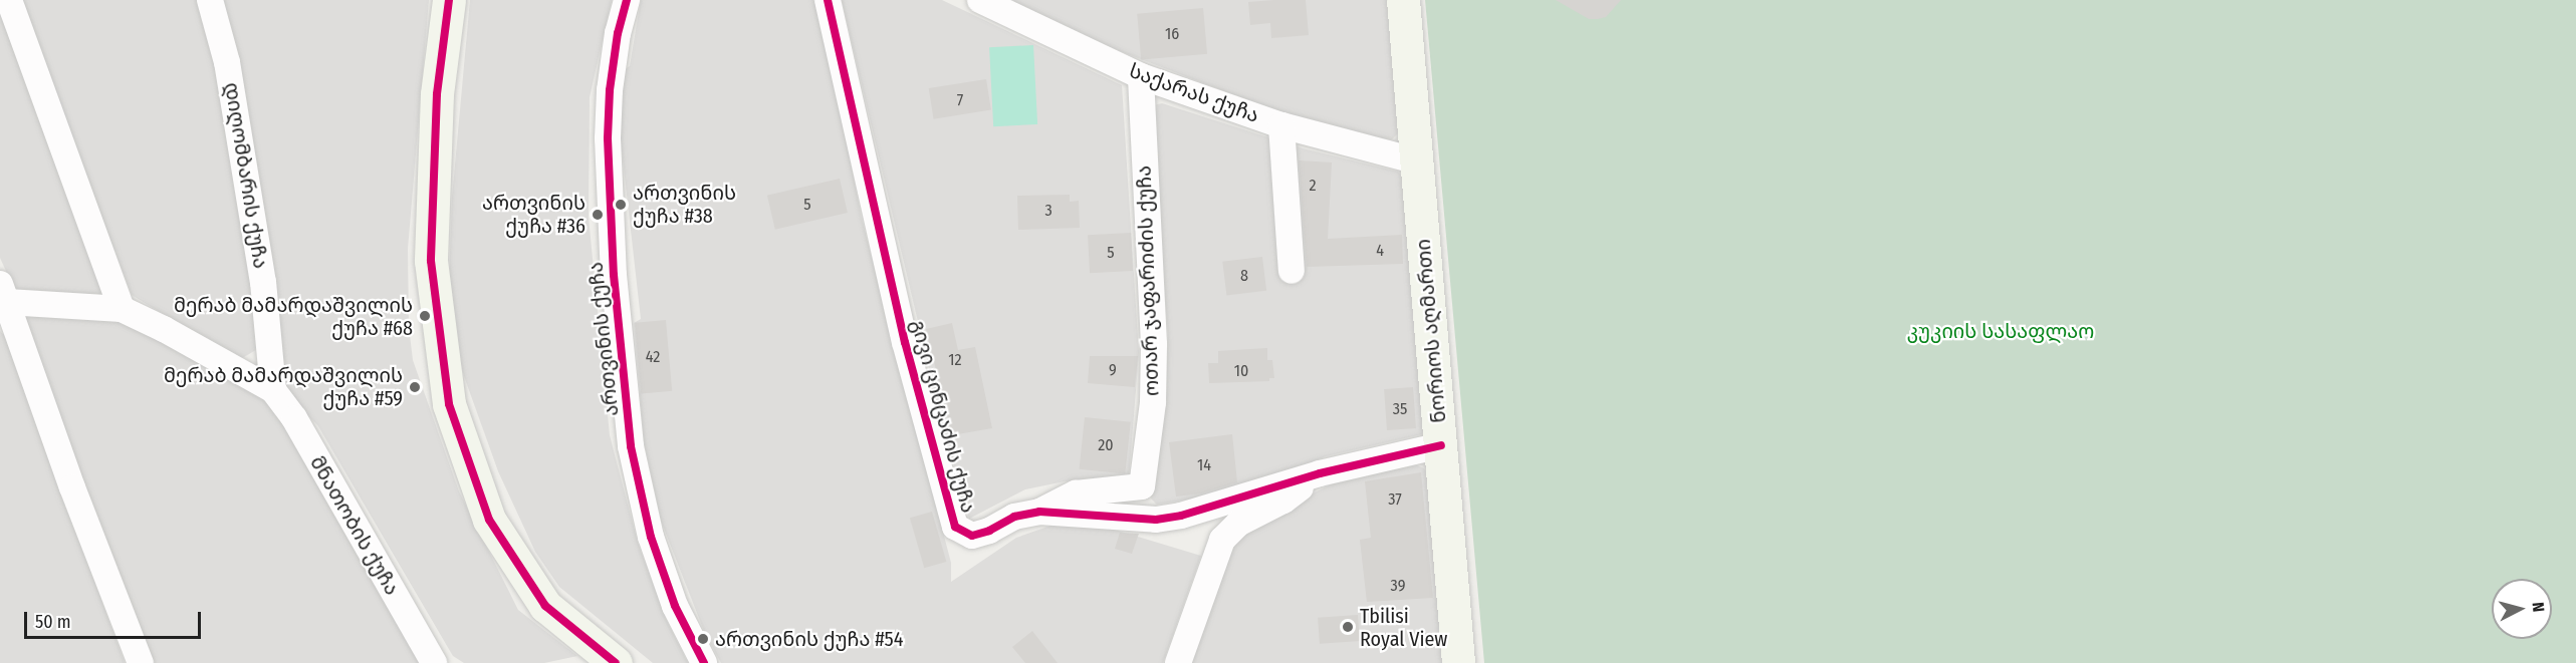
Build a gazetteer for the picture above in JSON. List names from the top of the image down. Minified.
{"streets":{"street":["საქარას ქუჩა","დიღომბარის ქუჩა","ოთარ ჯაფარიძის ქუჩა","ნორიოს აღმართი","ართვინის ქუჩა","გივი ცინცაძის ქუჩა","მნათობის ქუჩა"]},"crossings":[["საქარას ქუჩა","ოთარ ჯაფარიძის ქუჩა"],["საქარას ქუჩა","ნორიოს აღმართი"],["დიღომბარის ქუჩა","მნათობის ქუჩა"],["ოთარ ჯაფარიძის ქუჩა","გივი ცინცაძის ქუჩა"],["ნორიოს აღმართი","გივი ცინცაძის ქუჩა"]],"parks":["კუკიის სასაფლაო"],"places":["ართვინის ქუჩა #38","ართვინის ქუჩა #36","მერაბ მამარდაშვილის ქუჩა #68","მერაბ მამარდაშვილის ქუჩა #59","Tbilisi Royal View","ართვინის ქუჩა #54"],"house_numbers":["16","7","2","5","3","4","5","8","42","12","9","10","35","20","14","37","39"],"scale_bar":"50 m","north":"right"}
